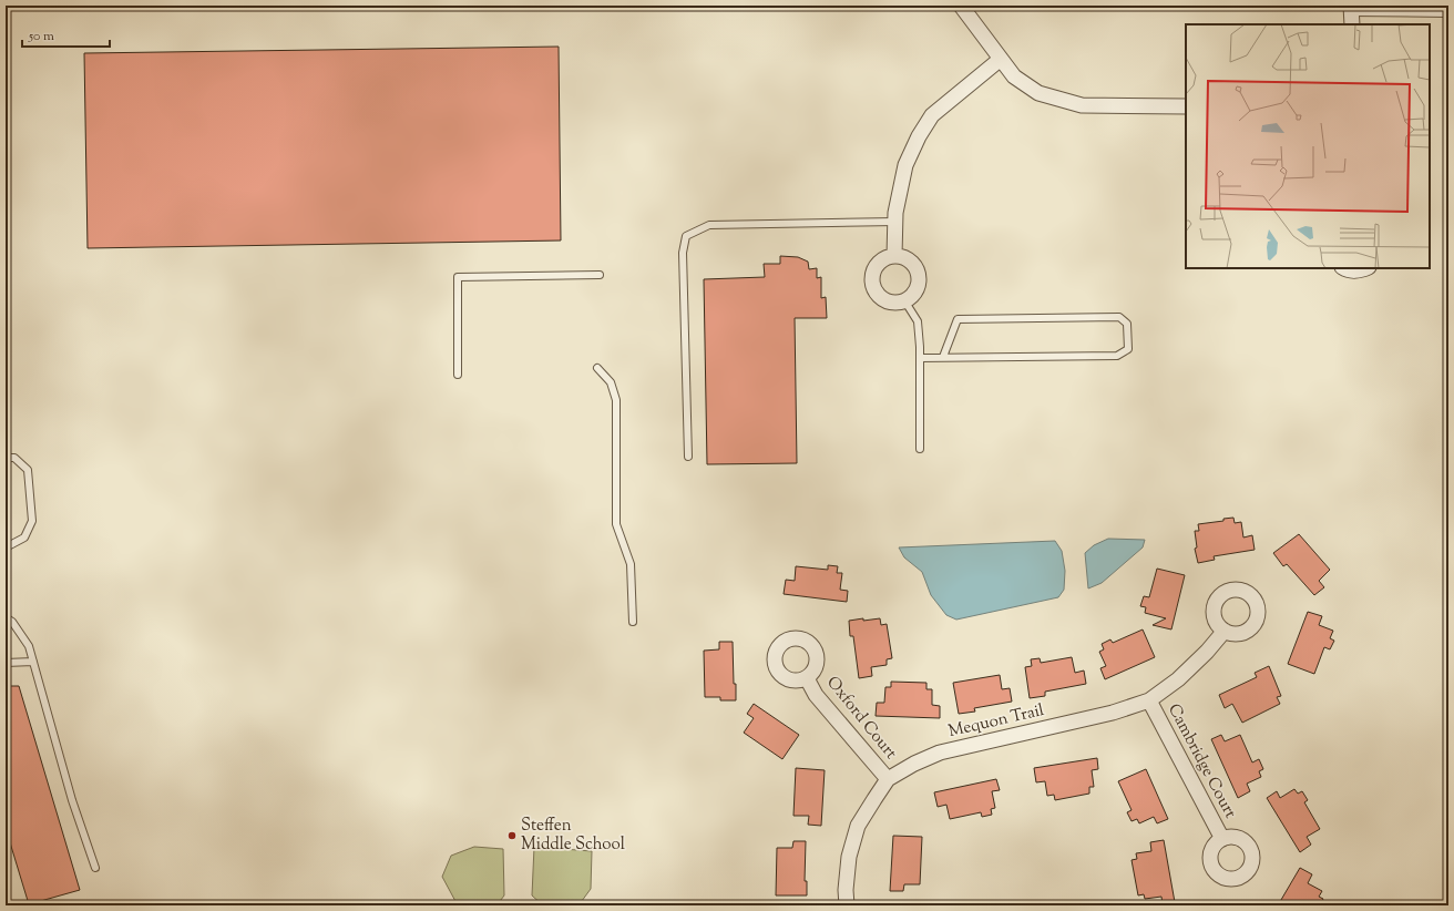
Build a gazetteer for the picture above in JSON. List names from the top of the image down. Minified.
{"streets":{"street":["Oxford Court","Mequon Trail","Cambridge Court"]},"crossings":[["Oxford Court","Mequon Trail"],["Mequon Trail","Cambridge Court"]],"places":["Steffen Middle School"],"scale_bar":"50 m"}
